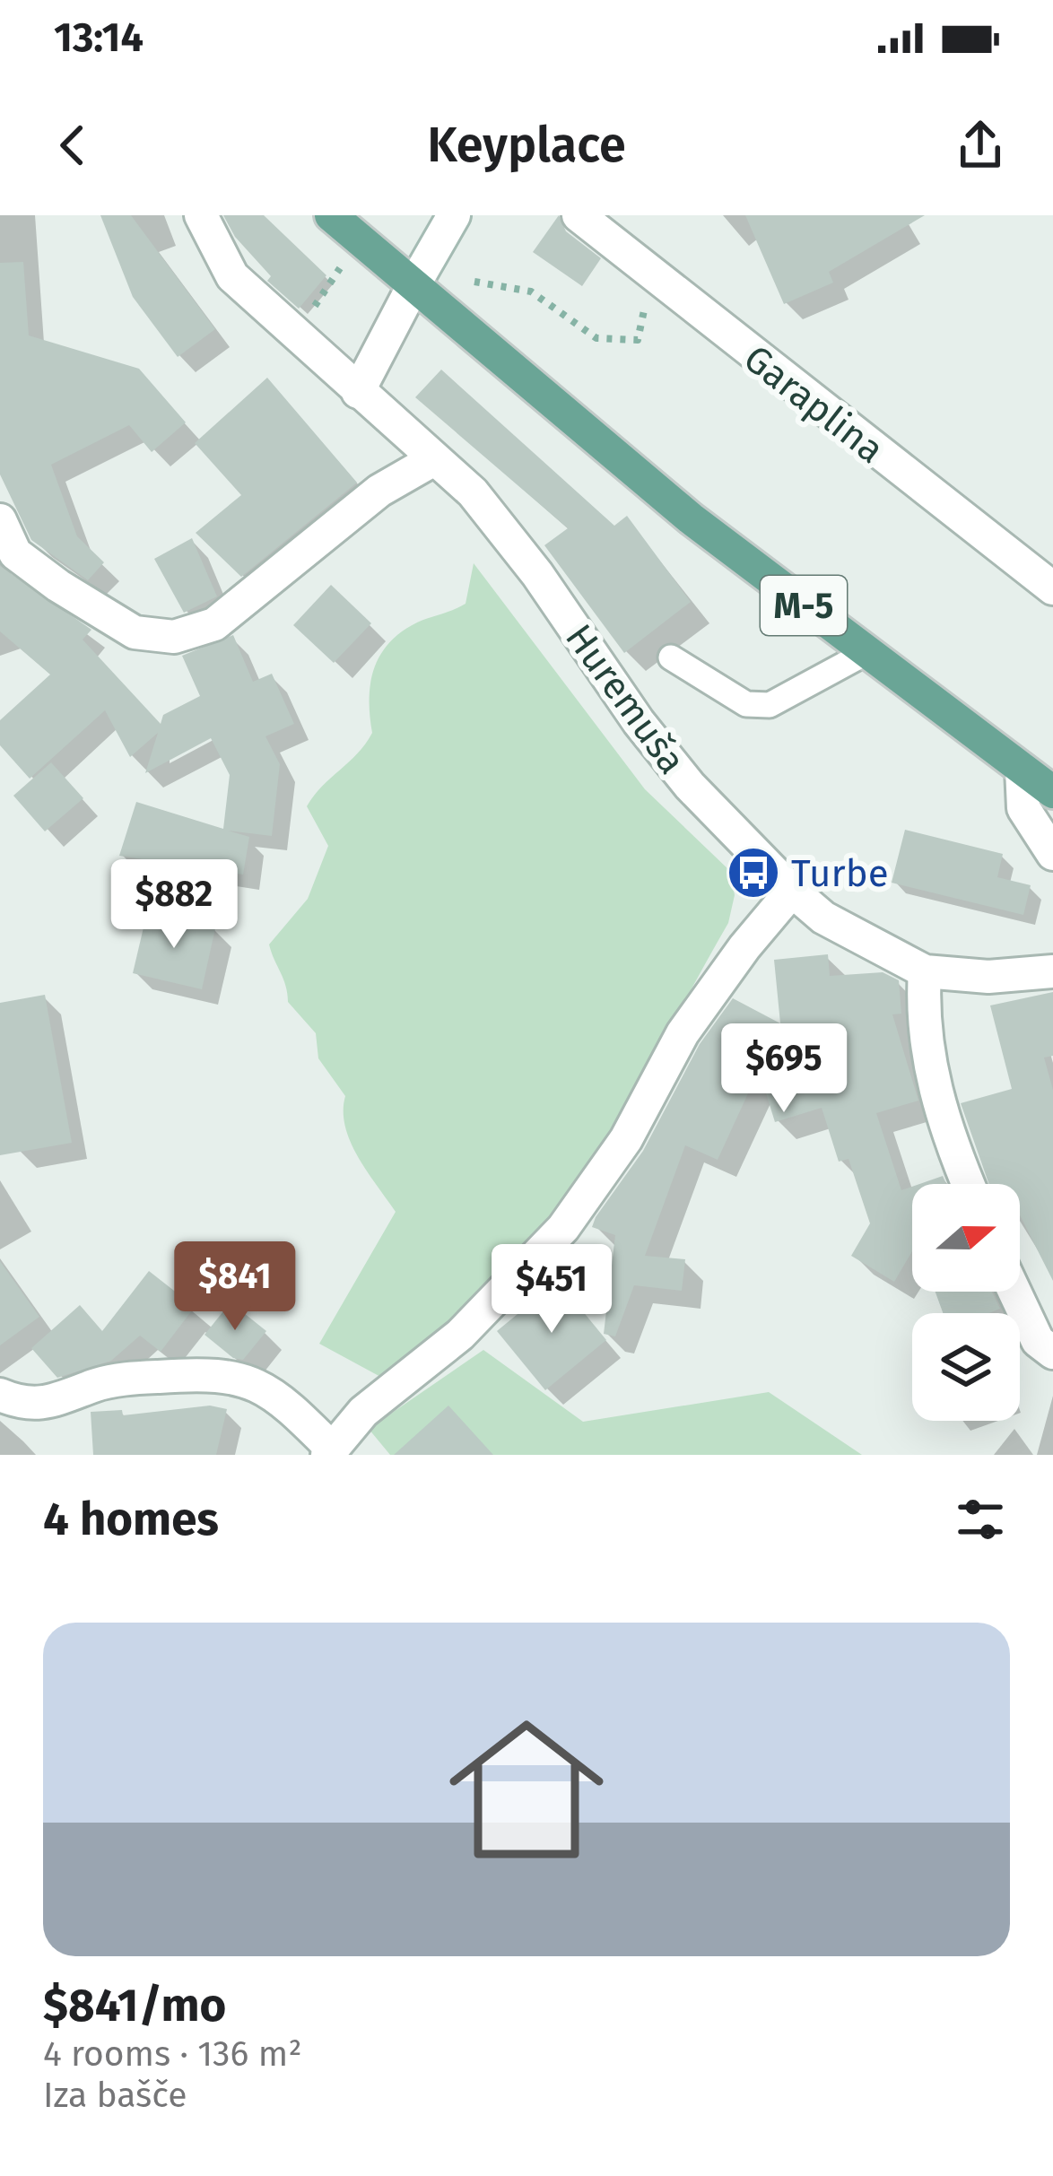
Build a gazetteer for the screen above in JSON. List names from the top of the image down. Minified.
{"streets":{"main road":["M-5"],"street":["Garaplina","Huremuša"]},"places":{"bus stop":["Turbe"]},"north":"right","page":{"status":"13:14","header":"Keyplace","price":["$882","$695","$841","$451"],"heading":"4 homes","list":[{"name":"$841/mo","note":"4 rooms · 136 m² · Iza bašče"}]}}
